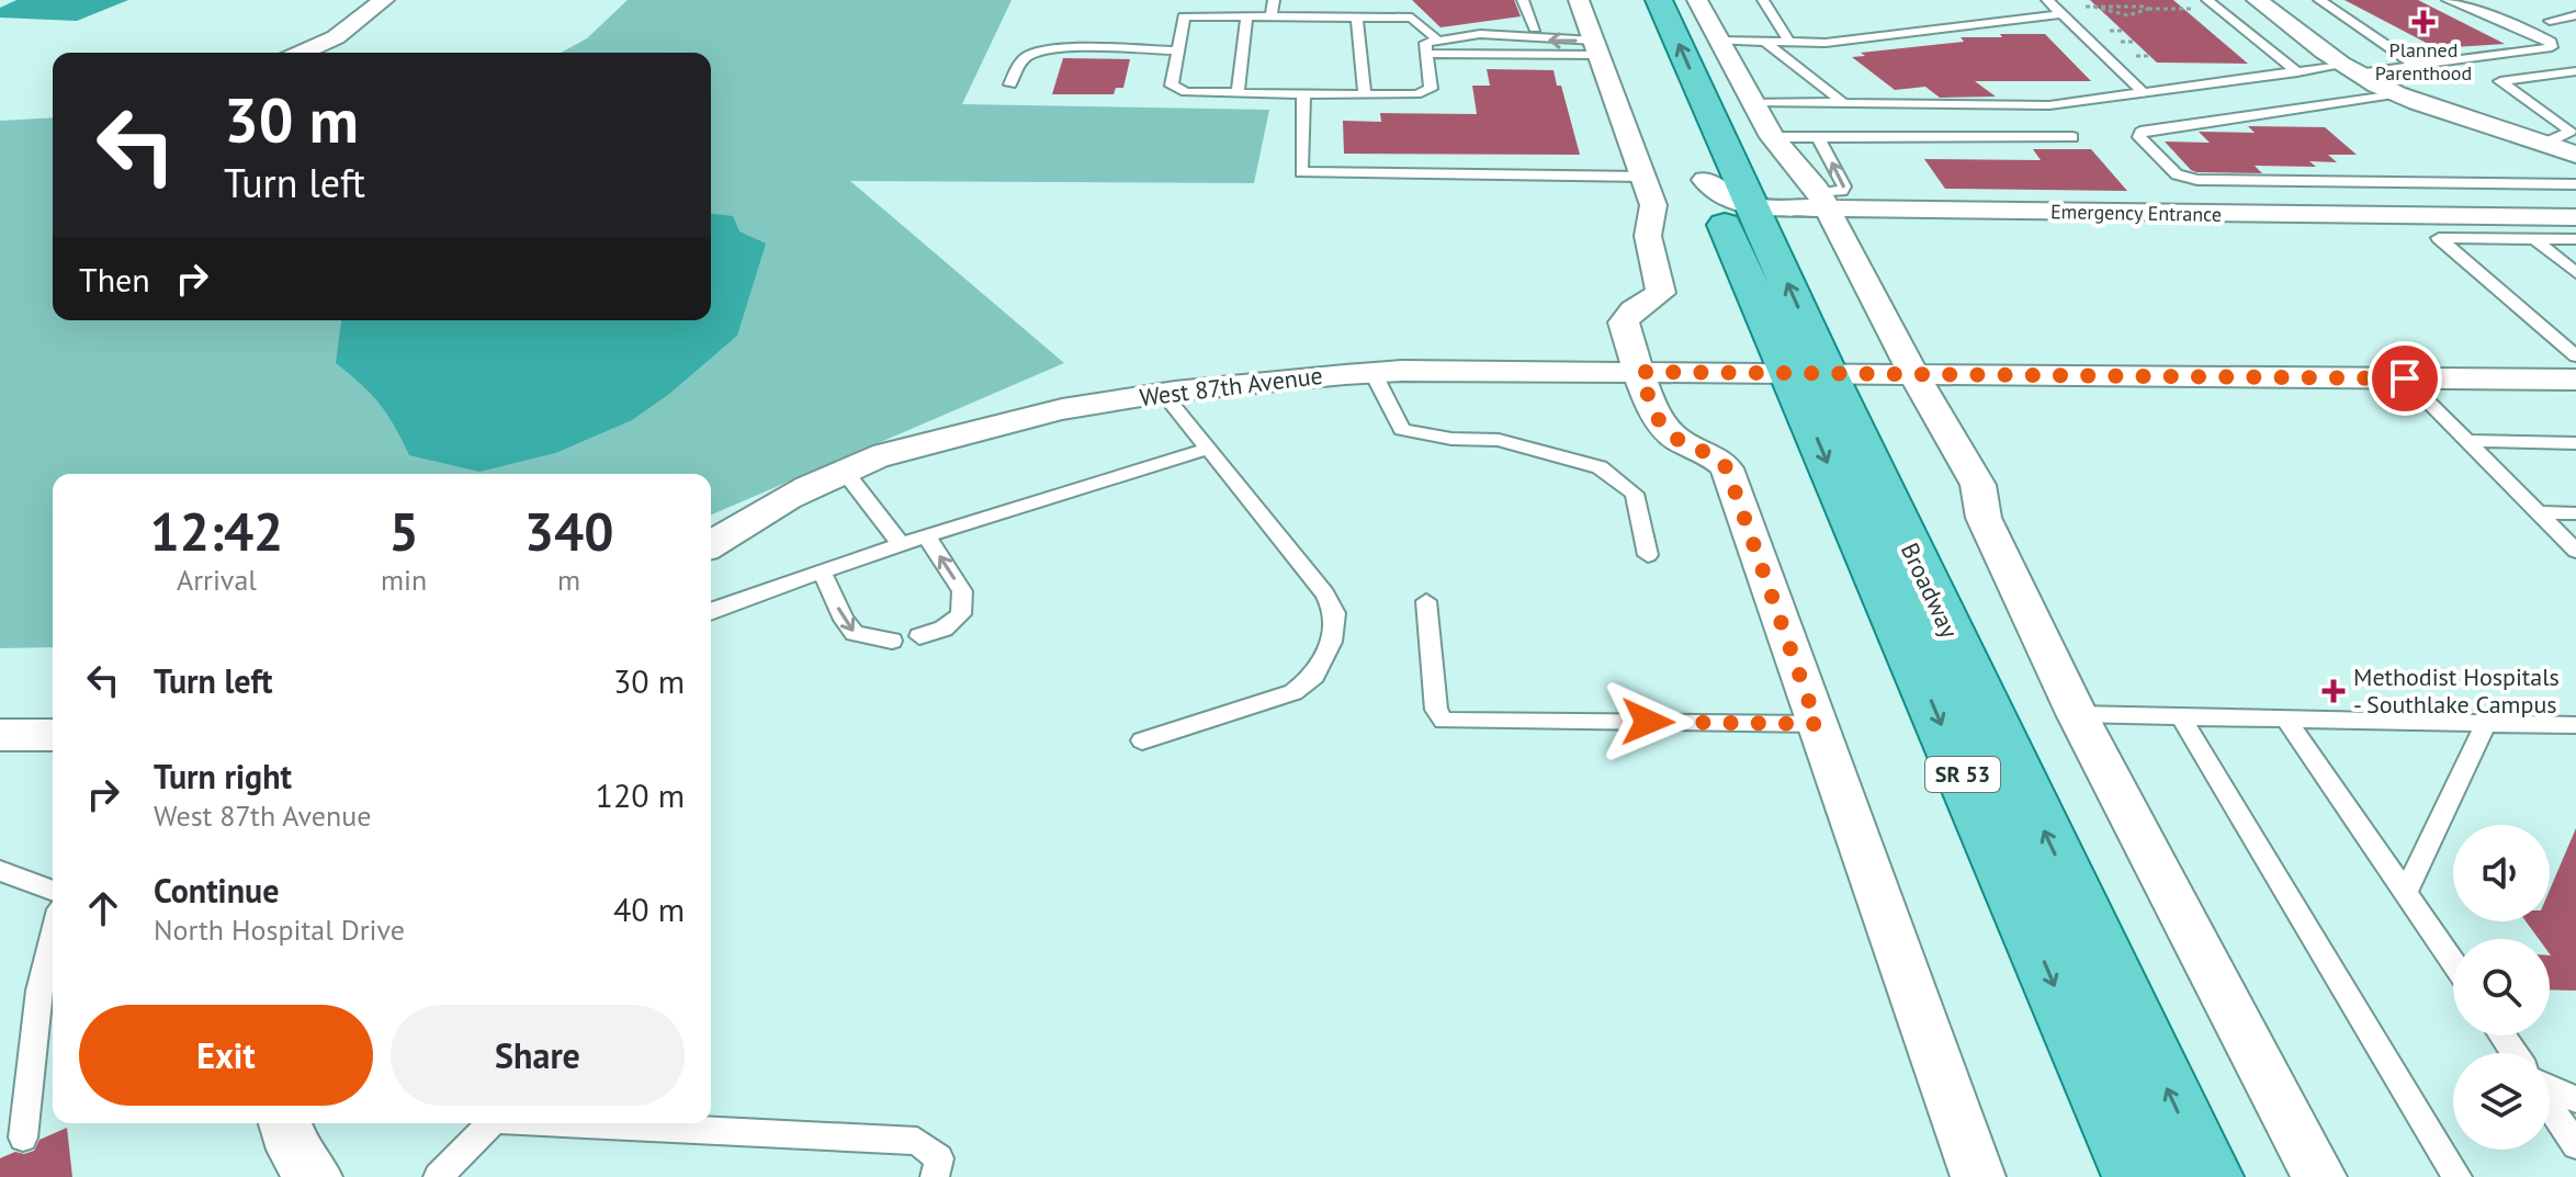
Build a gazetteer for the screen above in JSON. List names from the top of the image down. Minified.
{"streets":{"main road":["Broadway","SR 53"],"street":["Emergency Entrance","West 87th Avenue"]},"crossings":[["Emergency Entrance","Broadway"],["West 87th Avenue","Broadway"]],"places":{"health":["Planned Parenthood","Methodist Hospitals - Southlake Campus"]},"page":{"turn":["30 m","Turn left"],"then":"Then","eta":["12:42","Arrival","5","min","340","m"],"list":[{"name":"Turn left","value":"30 m"},{"name":"Turn right","note":"West 87th Avenue","value":"120 m"},{"name":"Continue","note":"North Hospital Drive","value":"40 m"}],"buttons":["Exit","Share"]}}
